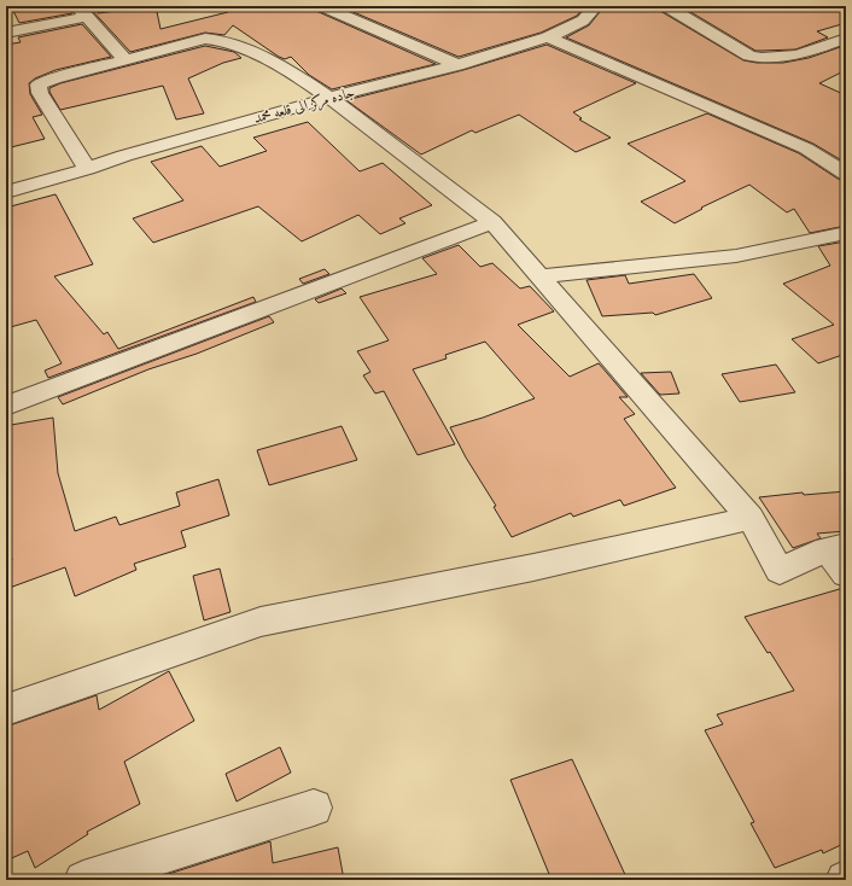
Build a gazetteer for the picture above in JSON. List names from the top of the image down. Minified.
{"streets":{"street":["جاده مرکز الی قلعه محمد"]}}
